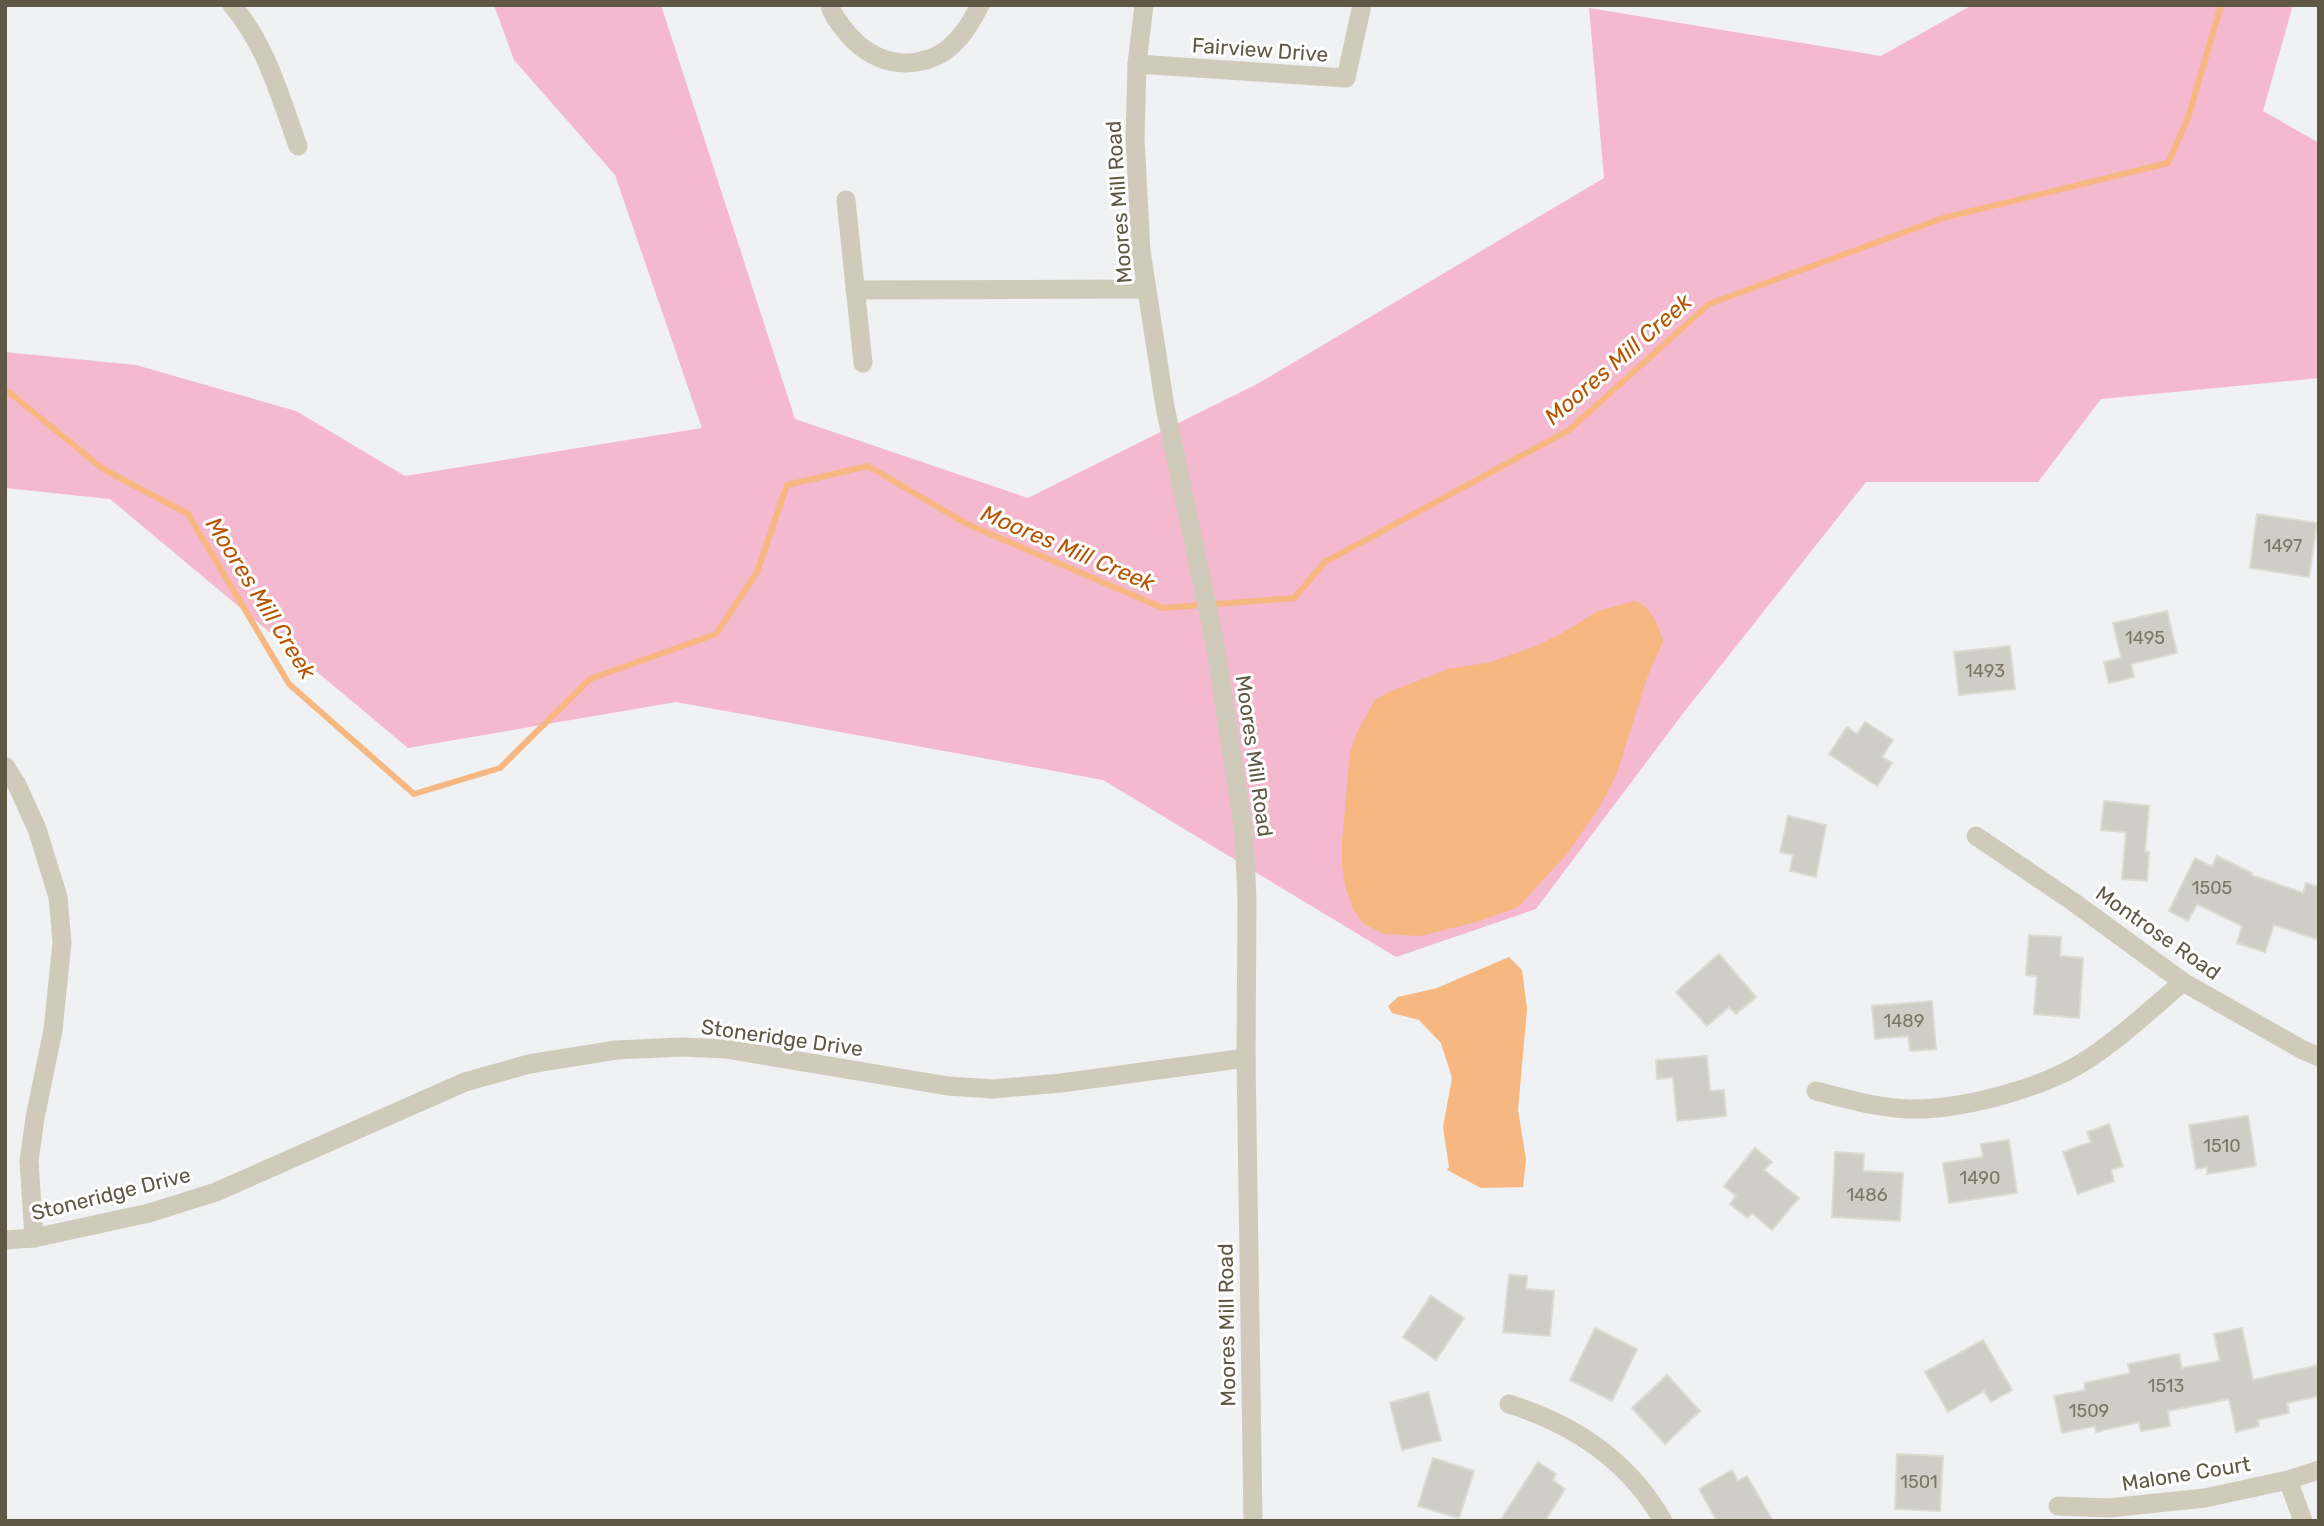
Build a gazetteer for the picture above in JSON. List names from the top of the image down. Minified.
{"streets":{"street":["Fairview Drive","Moores Mill Road","Montrose Road","Stoneridge Drive","Malone Court"]},"crossings":[["Fairview Drive","Moores Mill Road"],["Moores Mill Road","Stoneridge Drive"]],"water":["Moores Mill Creek"],"house_numbers":["1497","1495","1493","1505","1489","1510","1490","1486","1513","1509","1501"]}
